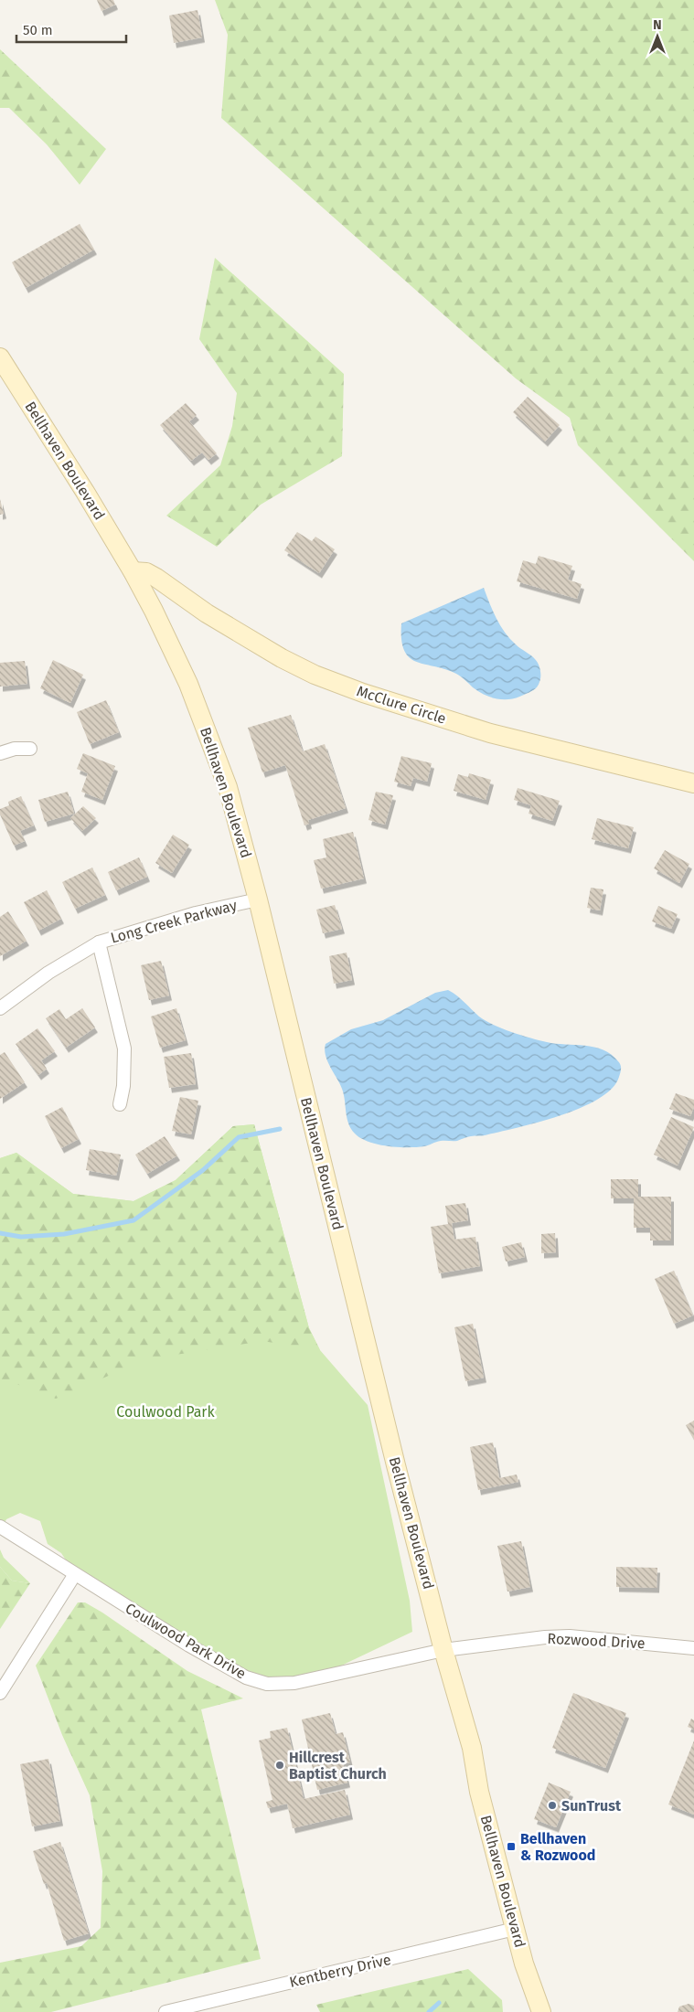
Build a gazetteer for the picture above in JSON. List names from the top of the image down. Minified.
{"streets":{"main road":["Bellhaven Boulevard","McClure Circle"],"street":["Long Creek Parkway","Coulwood Park Drive","Rozwood Drive","Kentberry Drive"]},"crossings":[["Bellhaven Boulevard","McClure Circle"],["Bellhaven Boulevard","Long Creek Parkway"],["Bellhaven Boulevard","Coulwood Park Drive"],["Bellhaven Boulevard","Rozwood Drive"],["Bellhaven Boulevard","Kentberry Drive"],["Coulwood Park Drive","Rozwood Drive"]],"parks":["Coulwood Park"],"places":{"other":["Hillcrest Baptist Church","SunTrust"],"transit":["Bellhaven & Rozwood"]},"scale_bar":"50 m","north":"top"}
